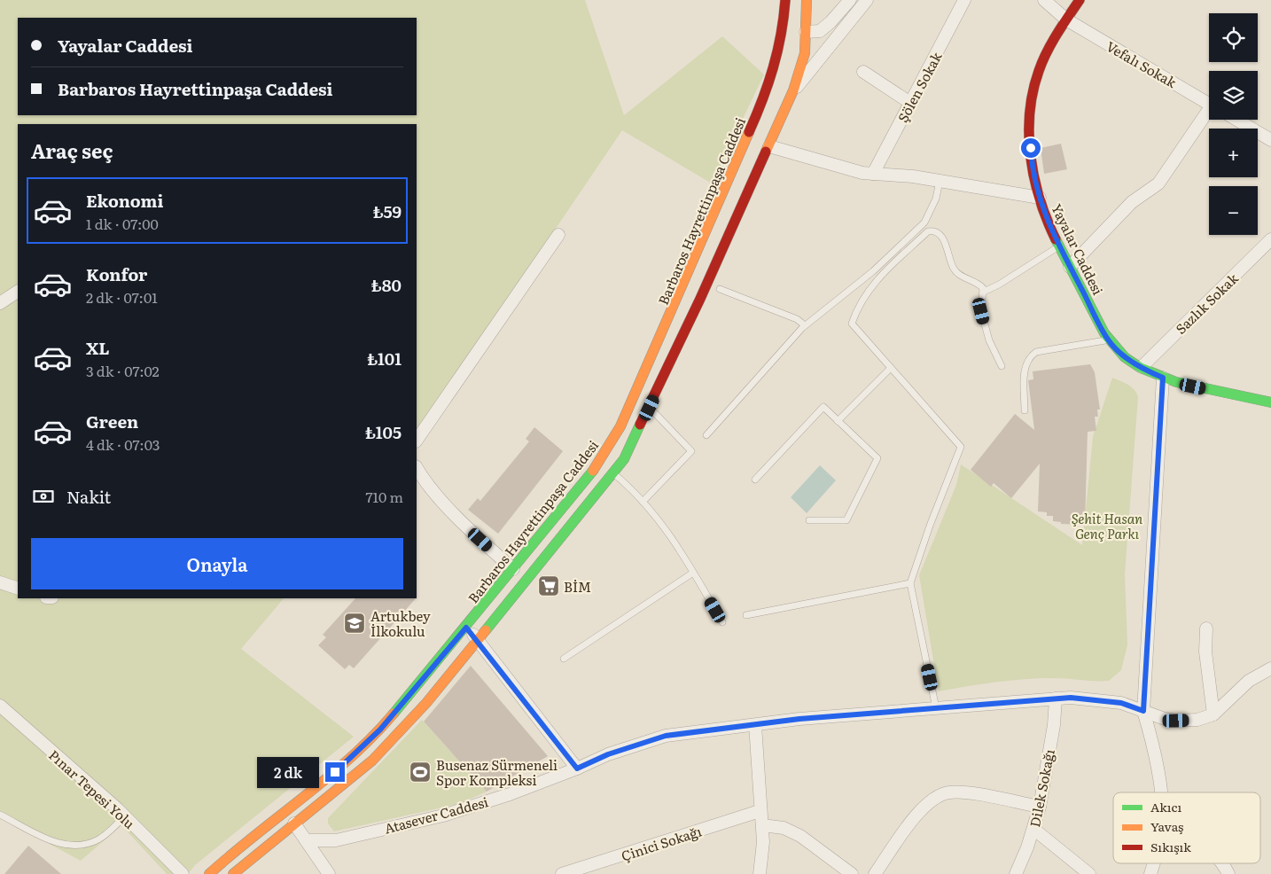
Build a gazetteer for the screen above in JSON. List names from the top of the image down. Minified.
{"streets":{"street":["Vefalı Sokak","Şölen Sokak","Barbaros Hayrettinpaşa Caddesi","Yayalar Caddesi","Sazlık Sokak","Dilek Sokağı","Pınar Tepesi Yolu","Atasever Caddesi","Çinici Sokağı"]},"crossings":[["Vefalı Sokak","Yayalar Caddesi"],["Yayalar Caddesi","Sazlık Sokak"],["Dilek Sokağı","Atasever Caddesi"]],"parks":["Şehit Hasan Genç Parkı"],"places":{"supermarket":["BİM"],"school or university":["Artukbey İlkokulu"],"sports":["Busenaz Sürmeneli Spor Kompleksi"]},"legend":["Akıcı","Yavaş","Sıkışık"],"page":{"map_buttons":["+","−"],"banner":["Yayalar Caddesi","Barbaros Hayrettinpaşa Caddesi"],"heading":"Araç seç","list":[{"name":"Ekonomi","note":"1 dk · 07:00","value":"₺59"},{"name":"Konfor","note":"2 dk · 07:01","value":"₺80"},{"name":"XL","note":"3 dk · 07:02","value":"₺101"},{"name":"Green","note":"4 dk · 07:03","value":"₺105"}],"pay":["Nakit","710 m"],"buttons":"Onayla","bubble":"2 dk"}}
